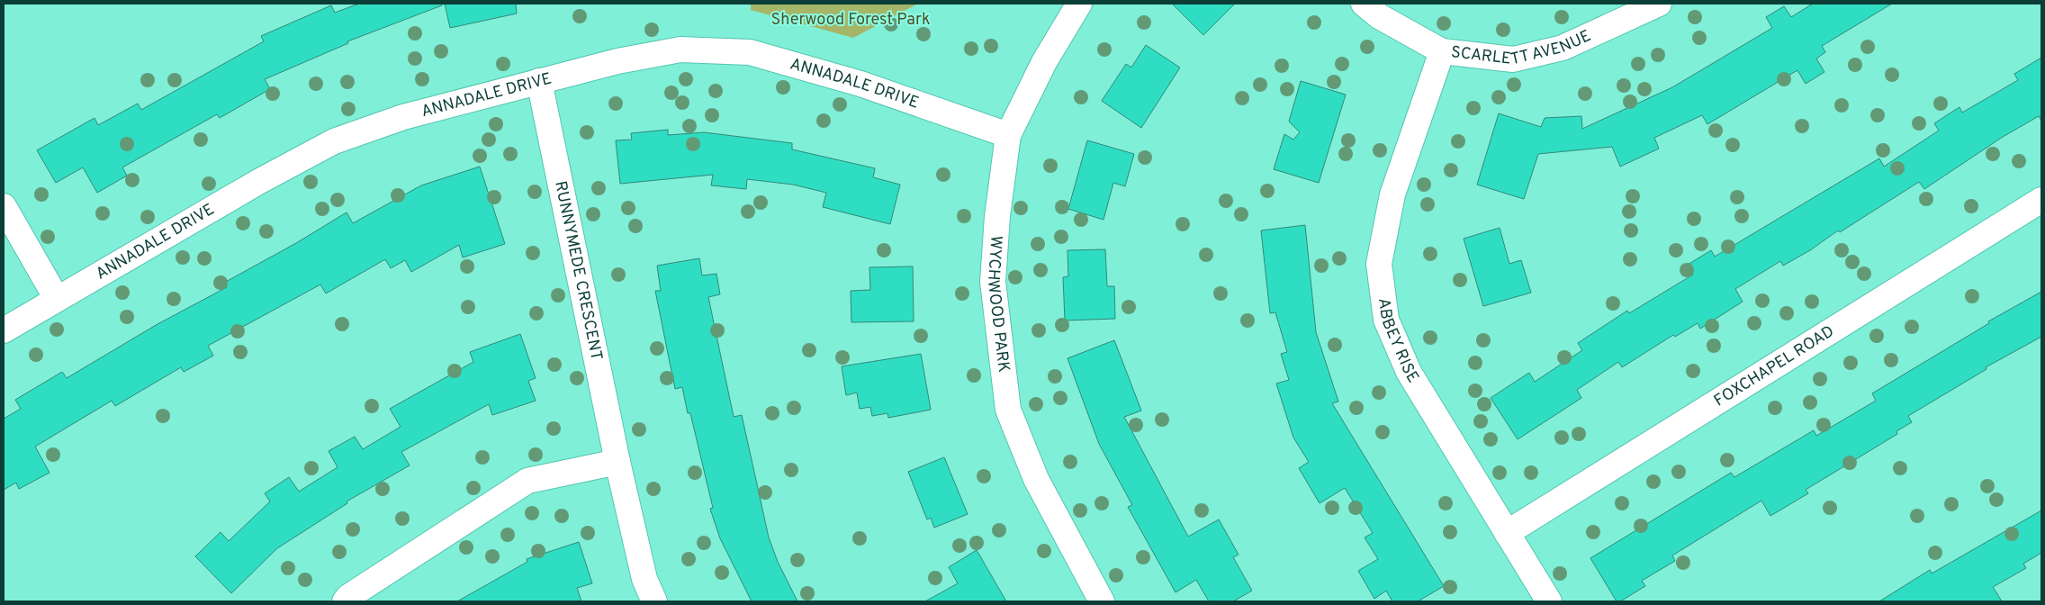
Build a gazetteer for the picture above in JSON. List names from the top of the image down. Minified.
{"streets":{"street":["SCARLETT AVENUE","ANNADALE DRIVE","RUNNYMEDE CRESCENT","WYCHWOOD PARK","ABBEY RISE","FOXCHAPEL ROAD"]},"crossings":[["SCARLETT AVENUE","ABBEY RISE"],["ANNADALE DRIVE","RUNNYMEDE CRESCENT"],["ANNADALE DRIVE","WYCHWOOD PARK"],["ABBEY RISE","FOXCHAPEL ROAD"]],"parks":["Sherwood Forest Park"]}
